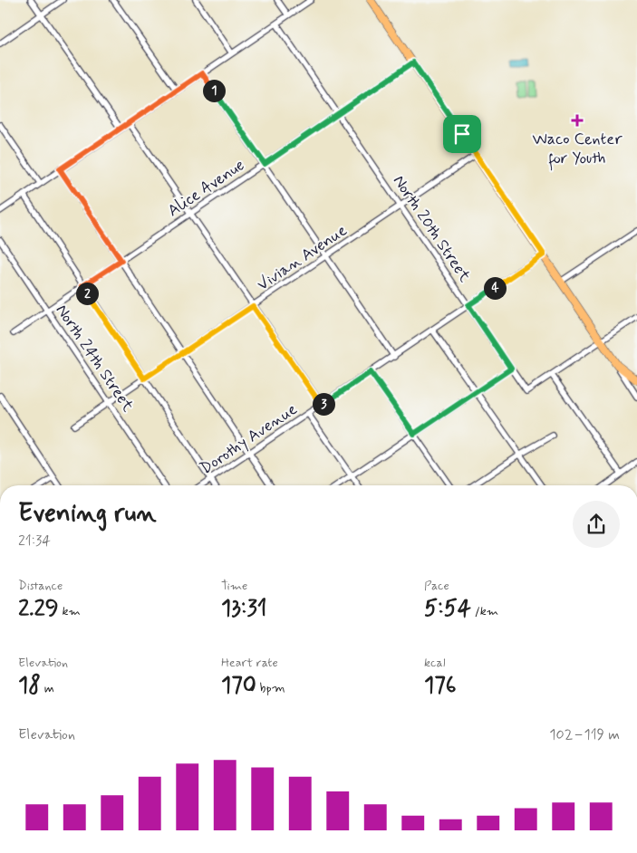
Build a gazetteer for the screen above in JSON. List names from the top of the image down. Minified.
{"streets":{"street":["Alice Avenue","North 20th Street","Vivian Avenue","North 24th Street","Dorothy Avenue"]},"crossings":[["Alice Avenue","North 20th Street"],["Alice Avenue","North 24th Street"],["North 20th Street","Vivian Avenue"],["North 20th Street","Dorothy Avenue"],["Vivian Avenue","North 24th Street"]],"places":{"health":["Waco Center for Youth"]},"page":{"pins":["1","4","2","3"],"heading":["Evening run","21:34"],"stats":[["Distance","2.29 km"],["Time","13:31"],["Pace","5:54 /km"],["Elevation","18 m"],["Heart rate","170 bpm"],["kcal","176"]],"chart":["Elevation","102–119 m"]}}
